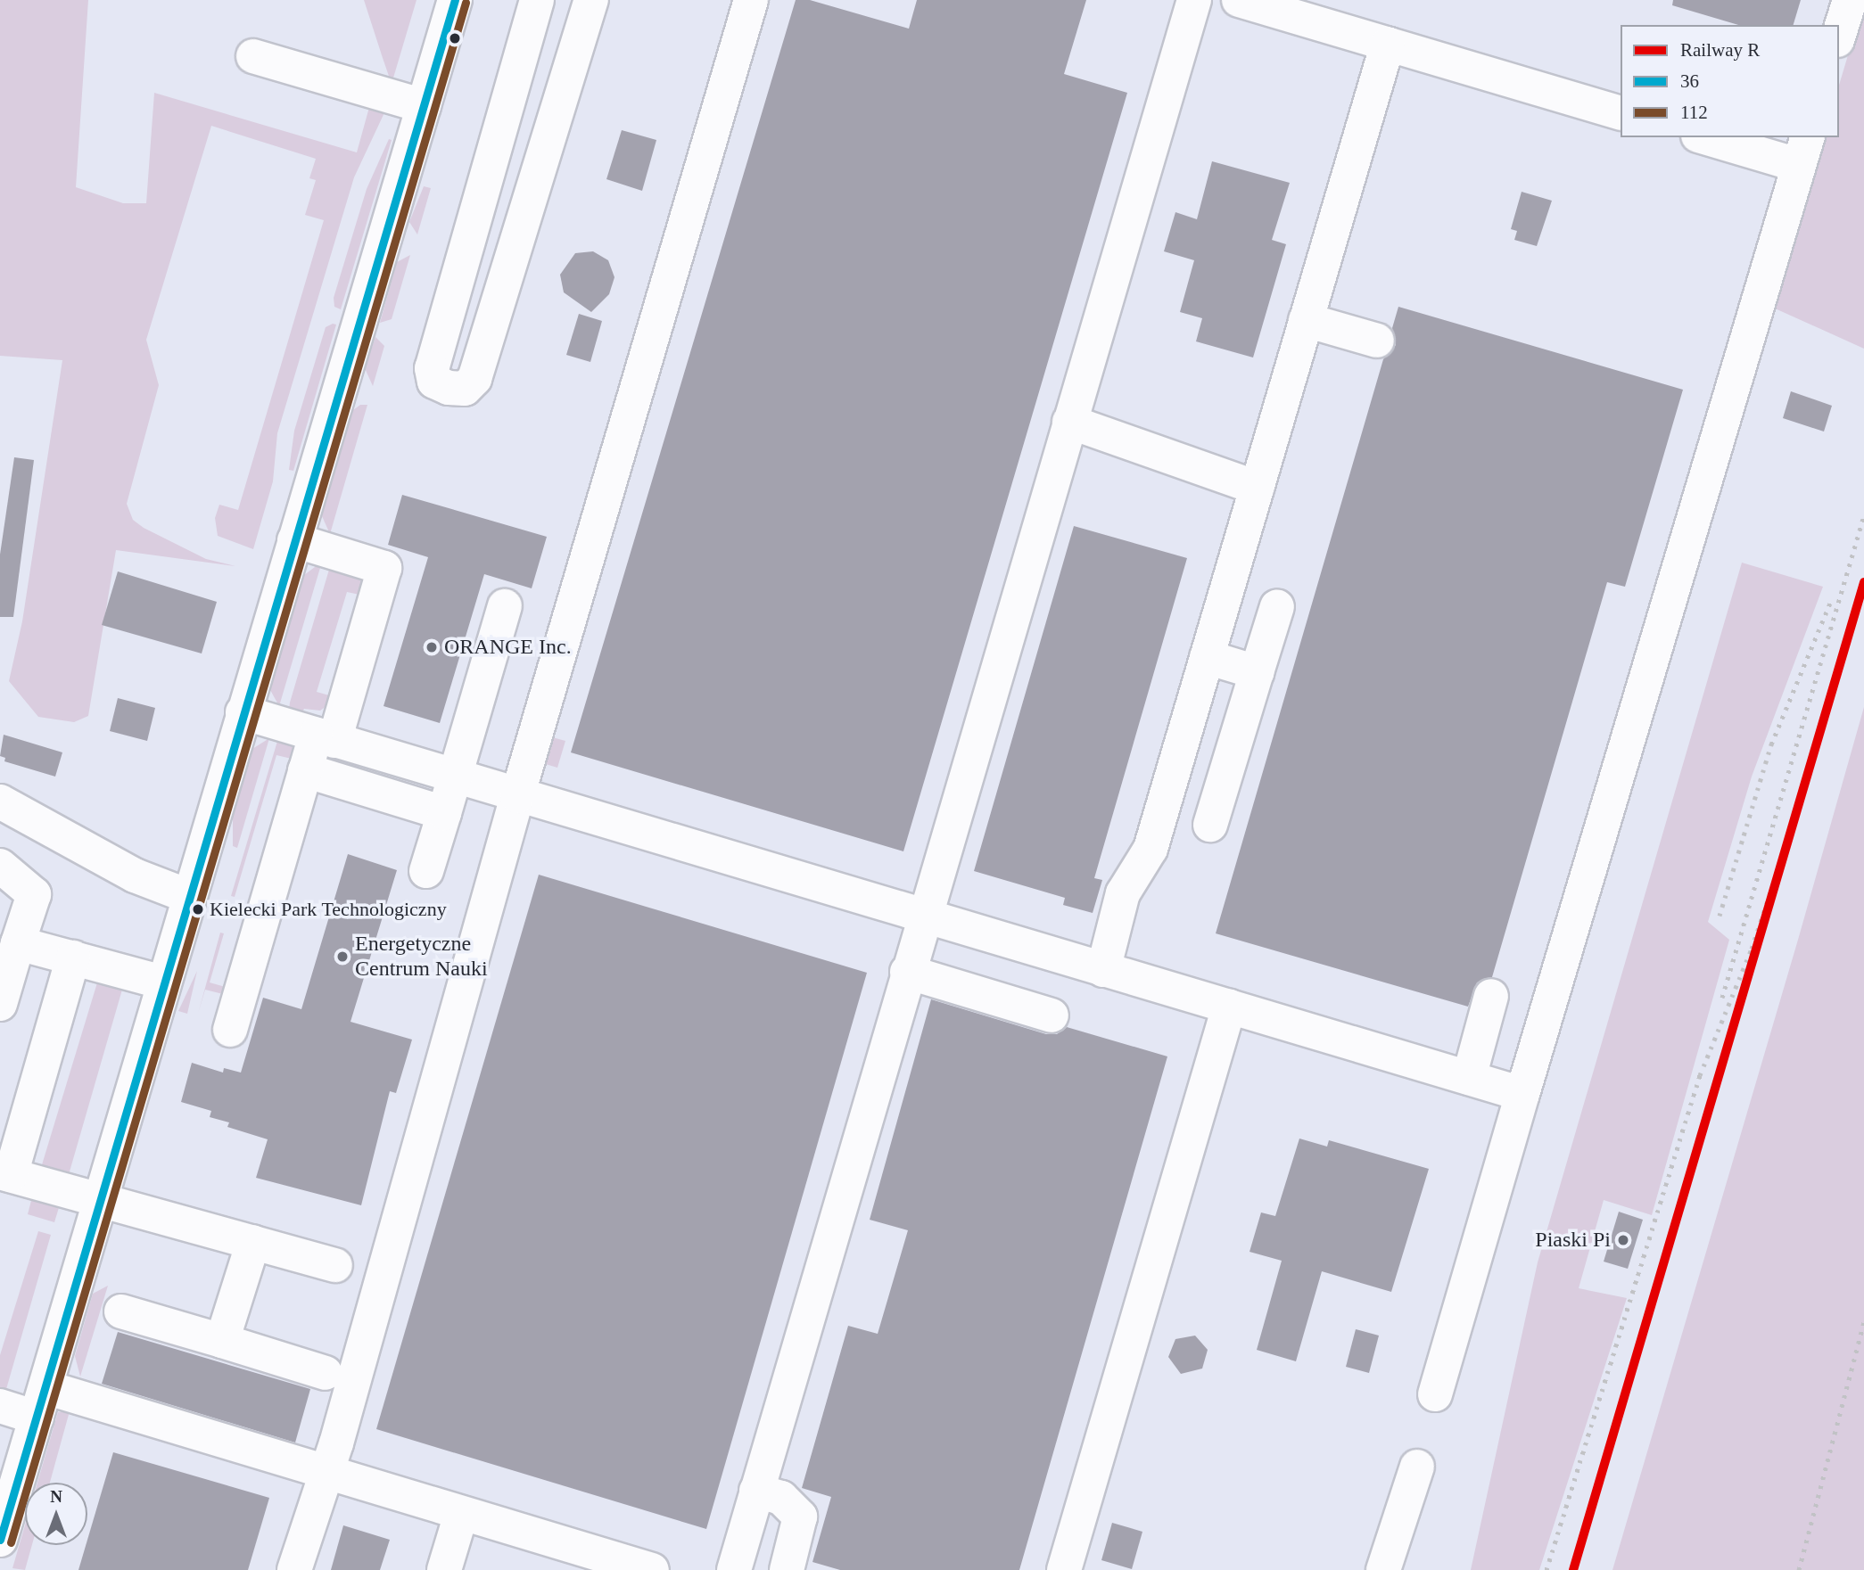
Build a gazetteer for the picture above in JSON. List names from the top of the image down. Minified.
{"places":["ORANGE Inc.","Kielecki Park Technologiczny","Energetyczne Centrum Nauki","Piaski Pi"],"lines":["transit line 36","transit line 112","rail line R"],"legend":["Railway R","36","112"],"north":"top"}
